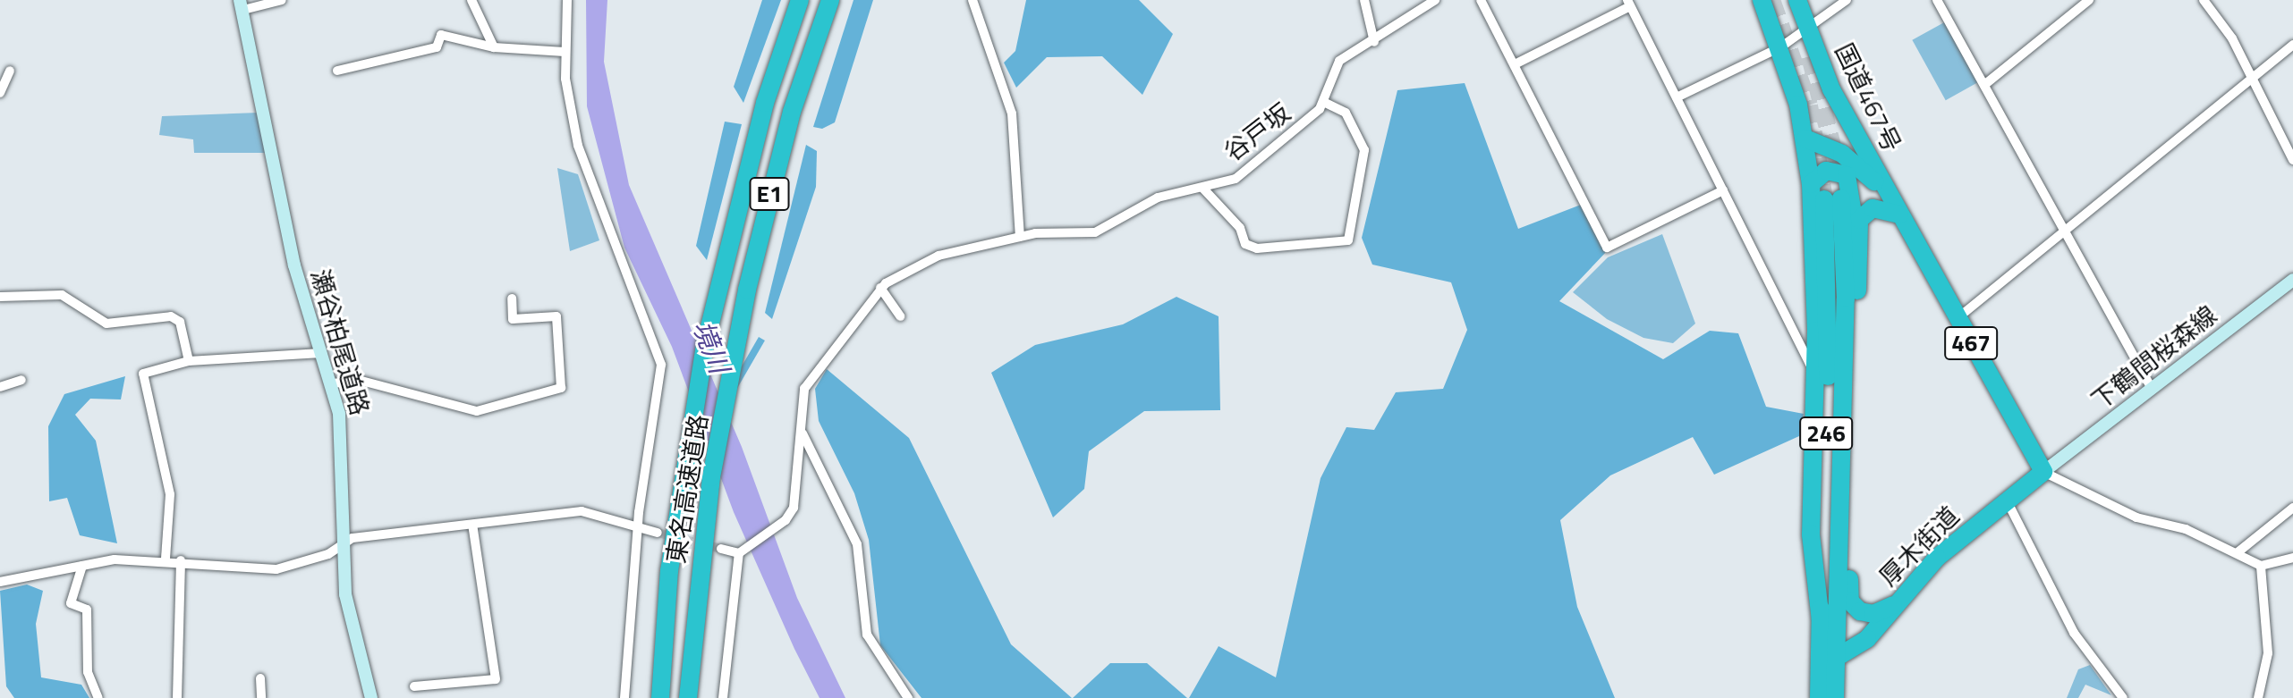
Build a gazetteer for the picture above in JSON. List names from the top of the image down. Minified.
{"streets":{"highway":["国道467号","E1","467","246","東名高速道路","厚木街道"],"main road":["瀬谷柏尾道路","下鶴間桜森線"],"street":["谷戸坂"]},"crossings":[["国道467号","下鶴間桜森線"],["国道467号","厚木街道"],["下鶴間桜森線","厚木街道"],["246","厚木街道"]],"water":["境川"]}
